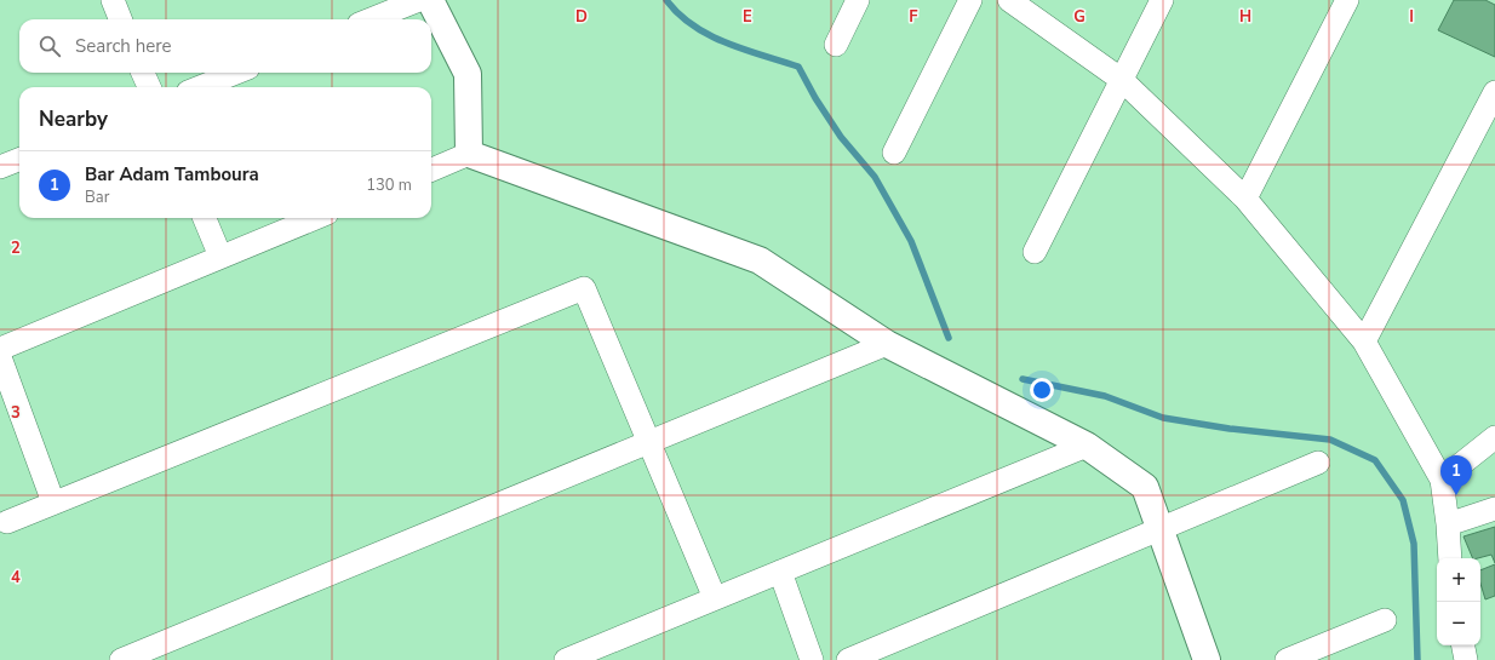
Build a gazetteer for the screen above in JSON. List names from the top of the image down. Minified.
{"page":{"search":"Search here","heading":"Nearby","list":[{"mark":"1","name":"Bar Adam Tamboura","note":"Bar","value":"130 m"}],"pins":"1","map_buttons":["+","−"]},"grid":{"columns":["D","E","F","G","H","I"],"rows":["2","3","4"]}}
